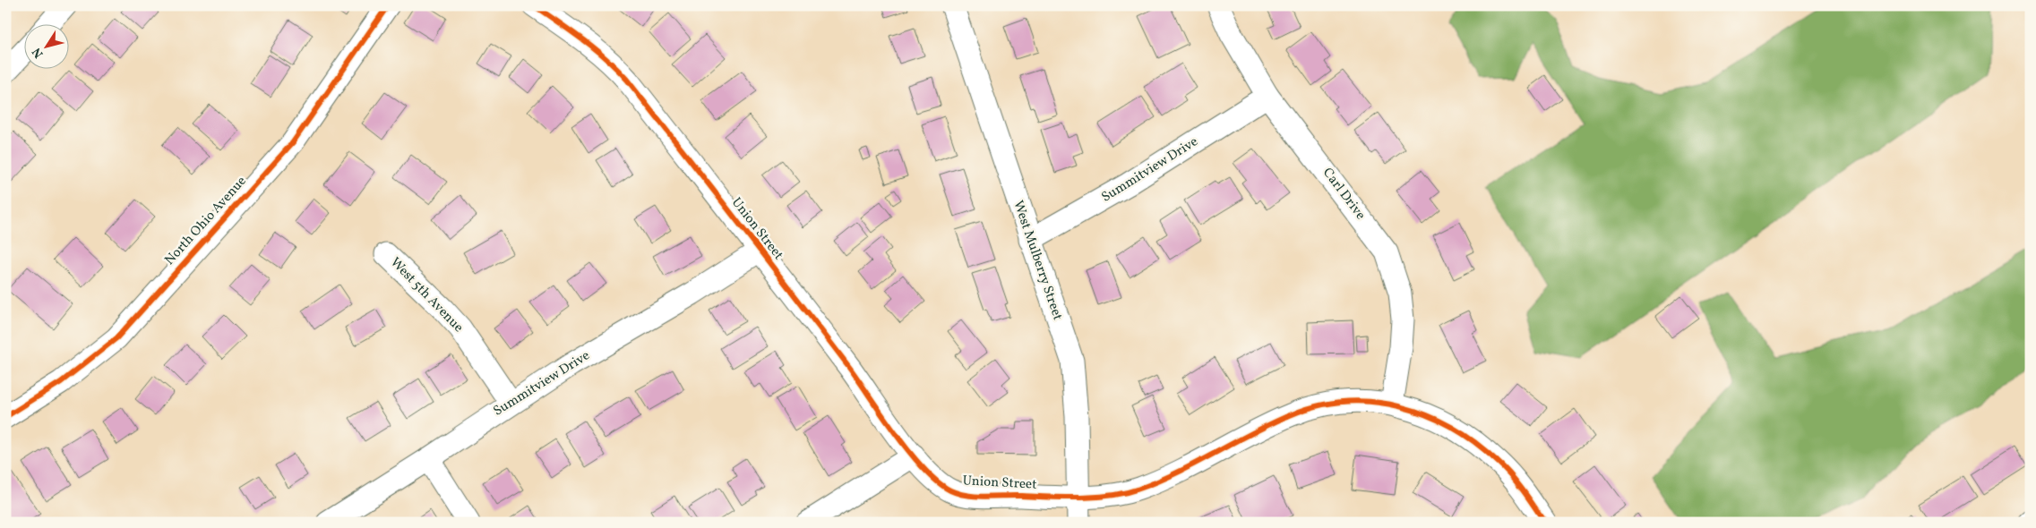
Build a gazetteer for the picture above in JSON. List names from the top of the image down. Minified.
{"streets":{"street":["Summitview Drive","Carl Drive","North Ohio Avenue","Union Street","West Mulberry Street","West 5th Avenue"]},"crossings":[["Summitview Drive","Carl Drive"],["Summitview Drive","Union Street"],["Summitview Drive","West Mulberry Street"],["Summitview Drive","West 5th Avenue"],["Carl Drive","Union Street"],["Union Street","West Mulberry Street"]],"north":"bottom left"}
